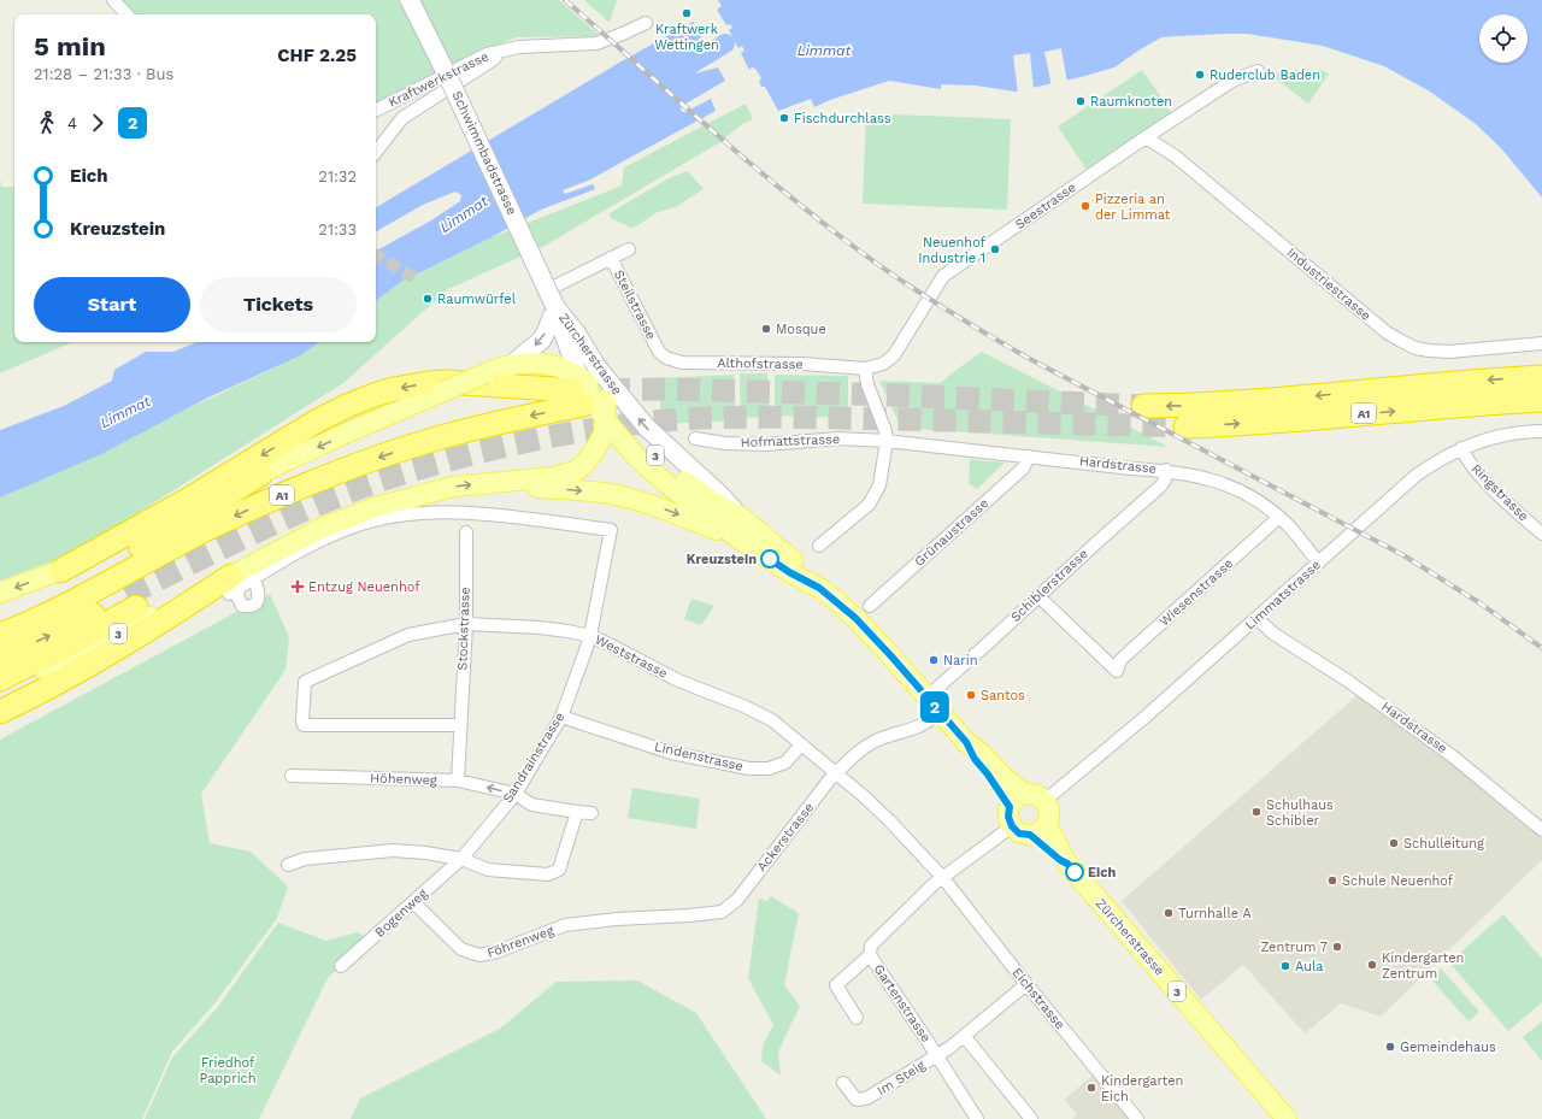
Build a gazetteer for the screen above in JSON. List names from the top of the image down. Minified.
{"streets":{"highway":["A1"],"main road":["Schwimmbadstrasse","Zürcherstrasse","3"],"street":["Kraftwerkstrasse","Seestrasse","Industriestrasse","Steilstrasse","Althofstrasse","Hofmattstrasse","Hardstrasse","Ringstrasse","Grünaustrasse","Schiblerstrasse","Wiesenstrasse","Limmatstrasse","Stockstrasse","Weststrasse","Lindenstrasse","Sandrainstrasse","Höhenweg","Ackerstrasse","Bogenweg","Föhrenweg","Eichstrasse","Gartenstrasse","Im Steig"]},"crossings":[["Schwimmbadstrasse","Zürcherstrasse"],["Seestrasse","Industriestrasse"],["Seestrasse","Althofstrasse"],["Steilstrasse","Althofstrasse"],["Zürcherstrasse","A1"],["Zürcherstrasse","3"],["Zürcherstrasse","Schiblerstrasse"],["Zürcherstrasse","Limmatstrasse"],["Zürcherstrasse","Ackerstrasse"],["Zürcherstrasse","Gartenstrasse"],["A1","3"],["Hofmattstrasse","Hardstrasse"],["Hardstrasse","Grünaustrasse"],["Hardstrasse","Schiblerstrasse"],["Hardstrasse","Wiesenstrasse"],["Hardstrasse","Limmatstrasse"],["Ringstrasse","Limmatstrasse"],["Schiblerstrasse","Wiesenstrasse"],["Limmatstrasse","Gartenstrasse"],["Stockstrasse","Weststrasse"],["Stockstrasse","Höhenweg"],["Weststrasse","Lindenstrasse"],["Weststrasse","Sandrainstrasse"],["Weststrasse","Ackerstrasse"],["Weststrasse","Eichstrasse"],["Weststrasse","Gartenstrasse"],["Lindenstrasse","Sandrainstrasse"],["Sandrainstrasse","Höhenweg"],["Sandrainstrasse","Bogenweg"],["Ackerstrasse","Föhrenweg"],["Bogenweg","Föhrenweg"],["Eichstrasse","Gartenstrasse"],["Gartenstrasse","Im Steig"]],"water":["Limmat"],"parks":["Friedhof Papprich"],"places":{"other":["Kraftwerk Wettingen","Ruderclub Baden","Raumknoten","Fischdurchlass","Pizzeria an der Limmat","Neuenhof Industrie 1","Raumwürfel","Mosque","Kreuzstein","Narin","Santos","Schulhaus Schibler","Schulleitung","Eich","Schule Neuenhof","Turnhalle A","Zentrum 7","Kindergarten Zentrum","Aula","Gemeindehaus","Kindergarten Eich"],"health":["Entzug Neuenhof"]},"lines":["bus line 2"],"page":{"on_map":"2","heading":["5 min","21:28 – 21:33 · Bus","CHF 2.25"],"legs":["4","2"],"list":[{"name":"Eich","value":"21:32"},{"name":"Kreuzstein","value":"21:33"}],"buttons":["Start","Tickets"]}}
